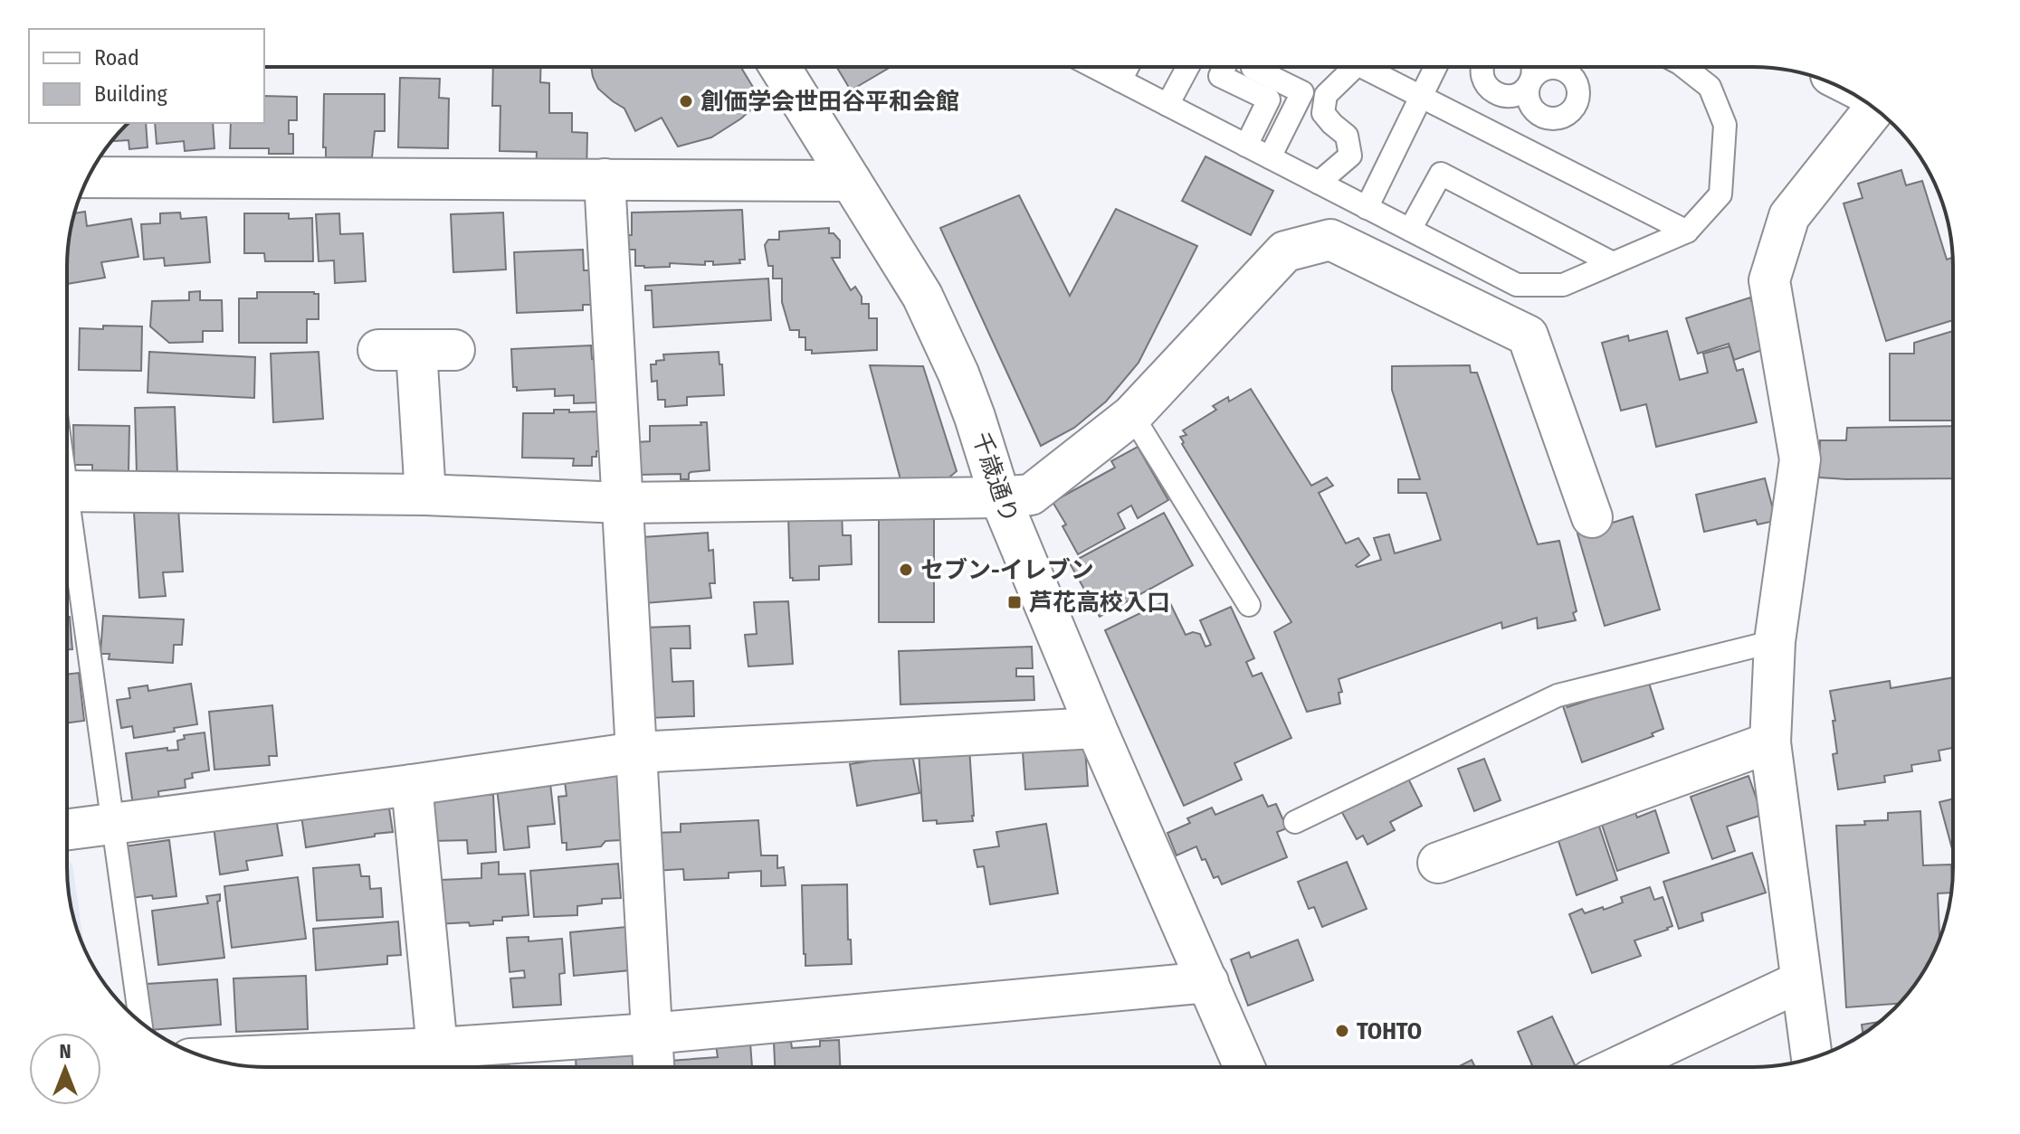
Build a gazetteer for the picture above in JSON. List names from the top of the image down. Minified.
{"streets":{"street":["千歳通り"]},"places":{"other":["創価学会世田谷平和会館","セブン-イレブン","TOHTO"],"transit":["芦花高校入口"]},"legend":["Road","Building"],"north":"top"}
